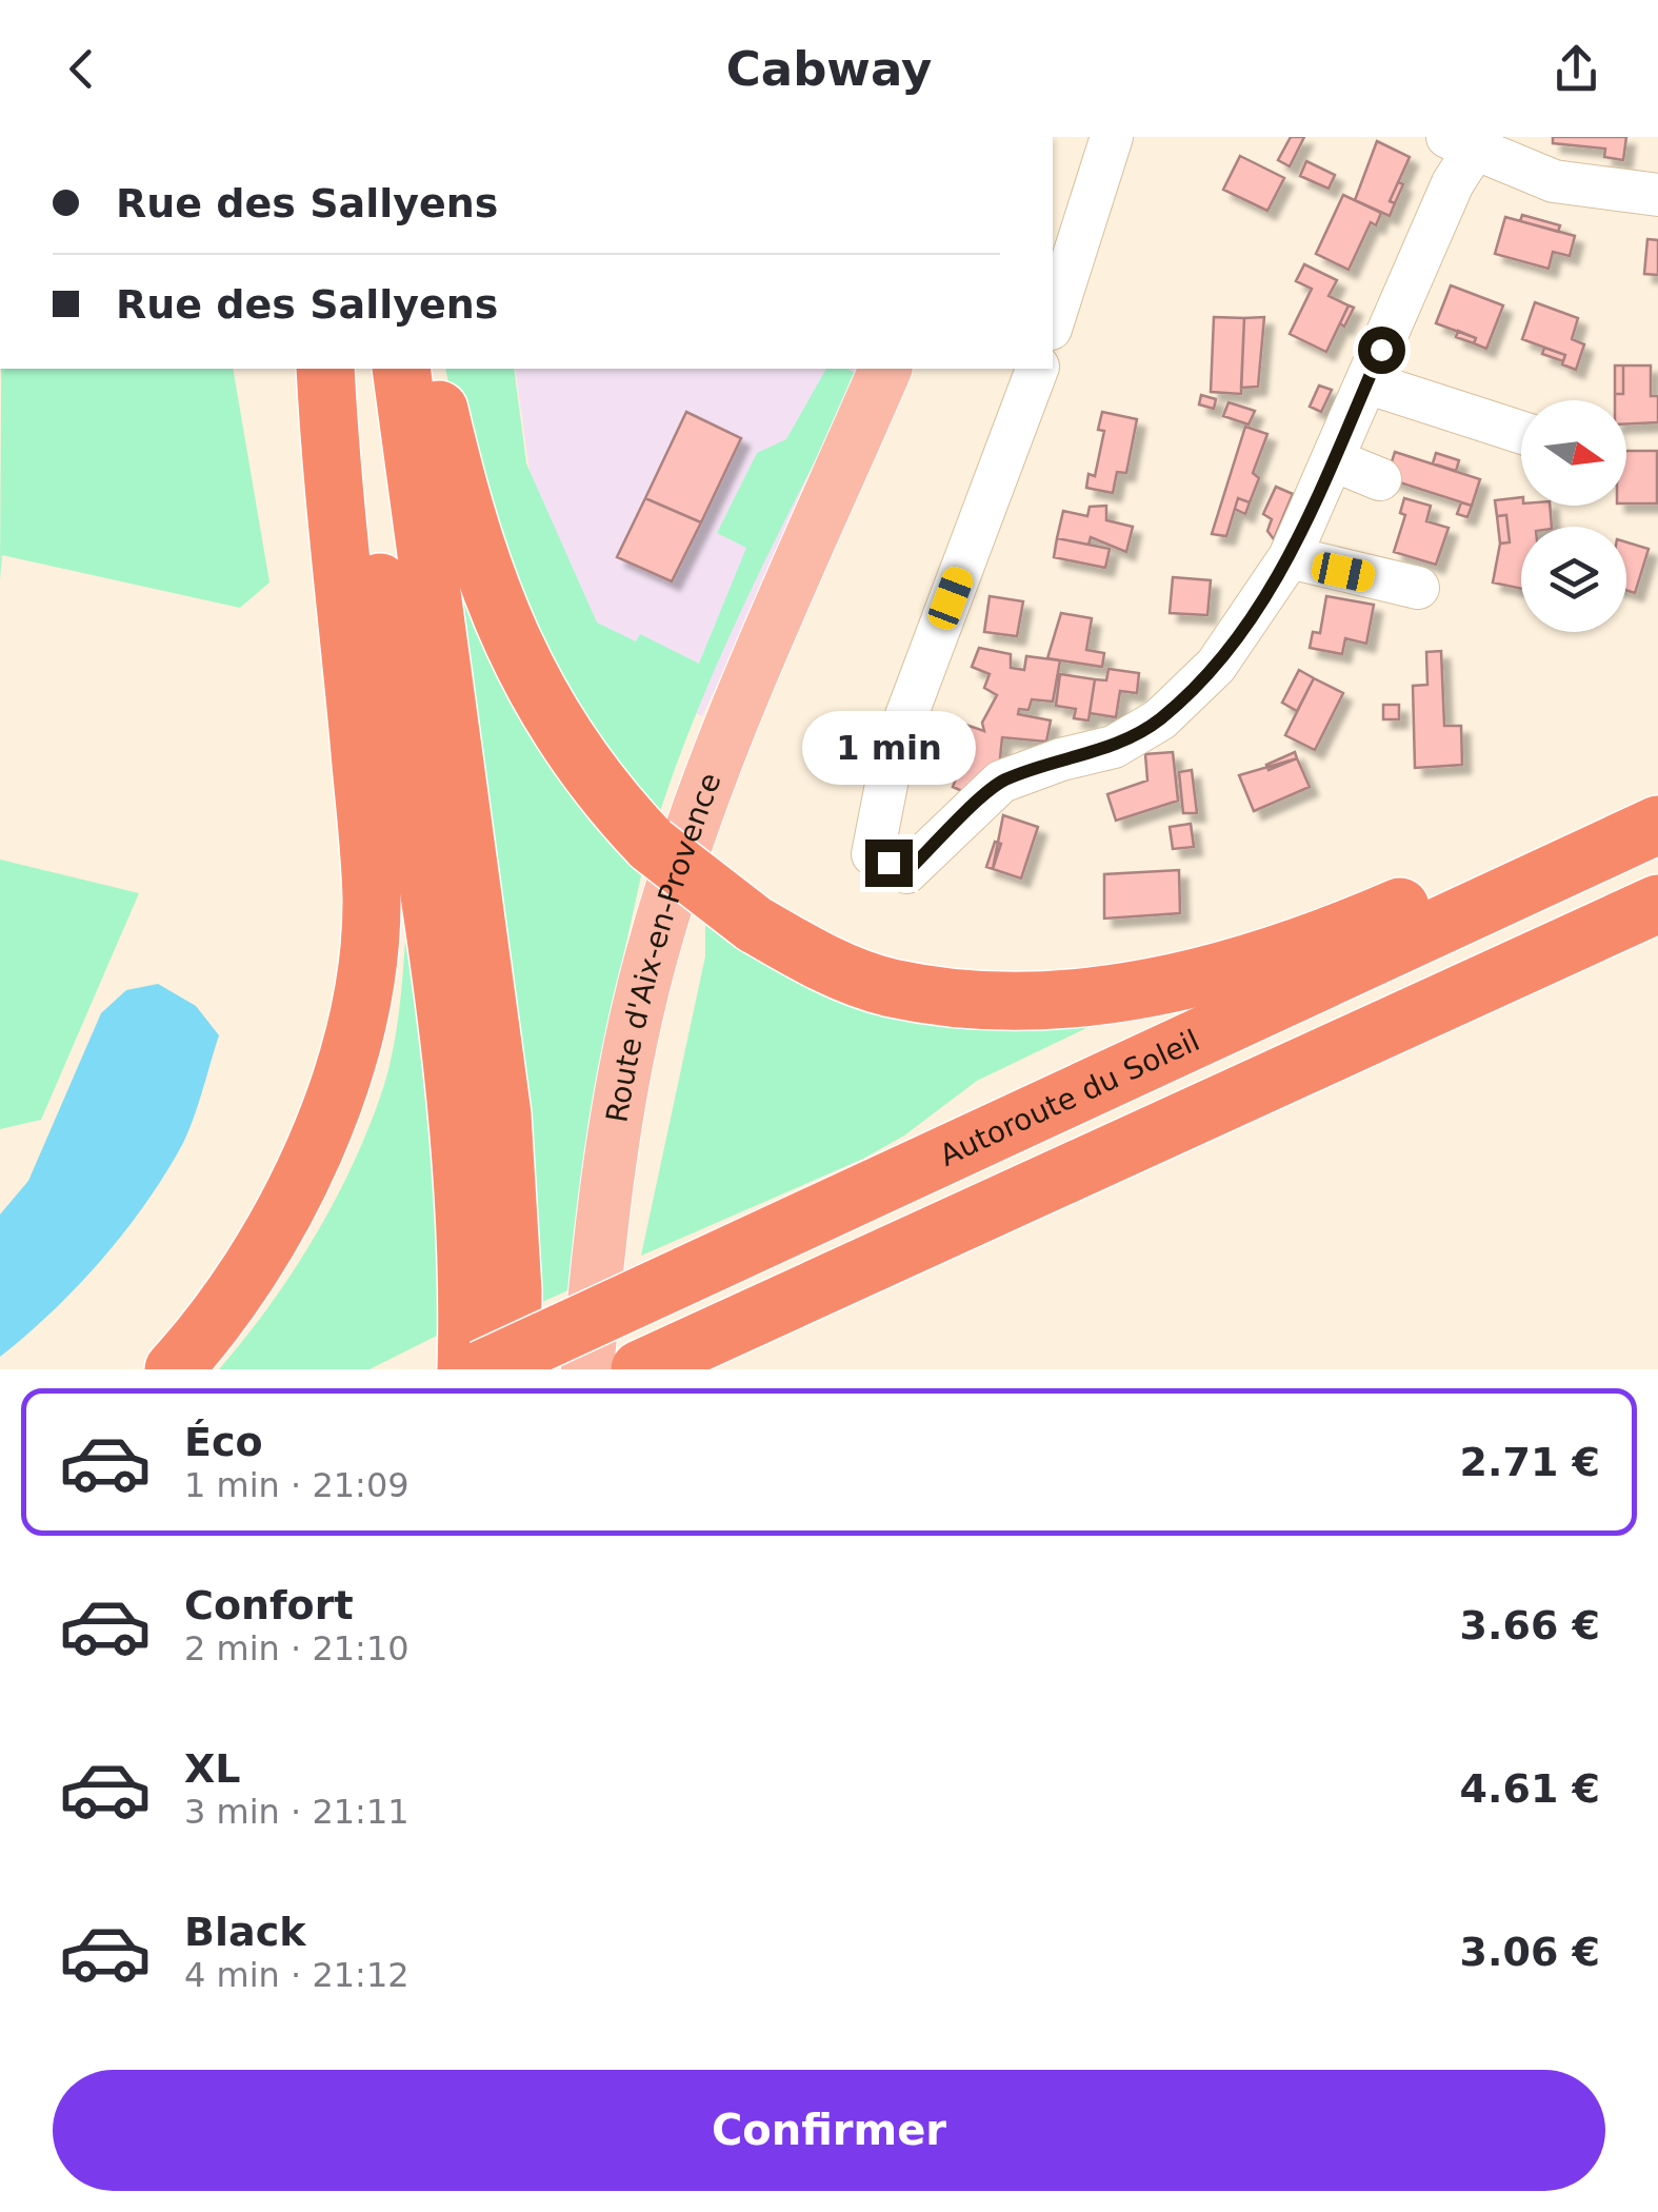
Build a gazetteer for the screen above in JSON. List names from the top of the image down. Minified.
{"streets":{"highway":["Autoroute du Soleil"],"main road":["Route d'Aix-en-Provence"]},"north":"right","page":{"header":"Cabway","banner":["Rue des Sallyens","Rue des Sallyens"],"bubble":"1 min","list":[{"name":"Éco","note":"1 min · 21:09","value":"2.71 €"},{"name":"Confort","note":"2 min · 21:10","value":"3.66 €"},{"name":"XL","note":"3 min · 21:11","value":"4.61 €"},{"name":"Black","note":"4 min · 21:12","value":"3.06 €"}],"buttons":"Confirmer"}}
